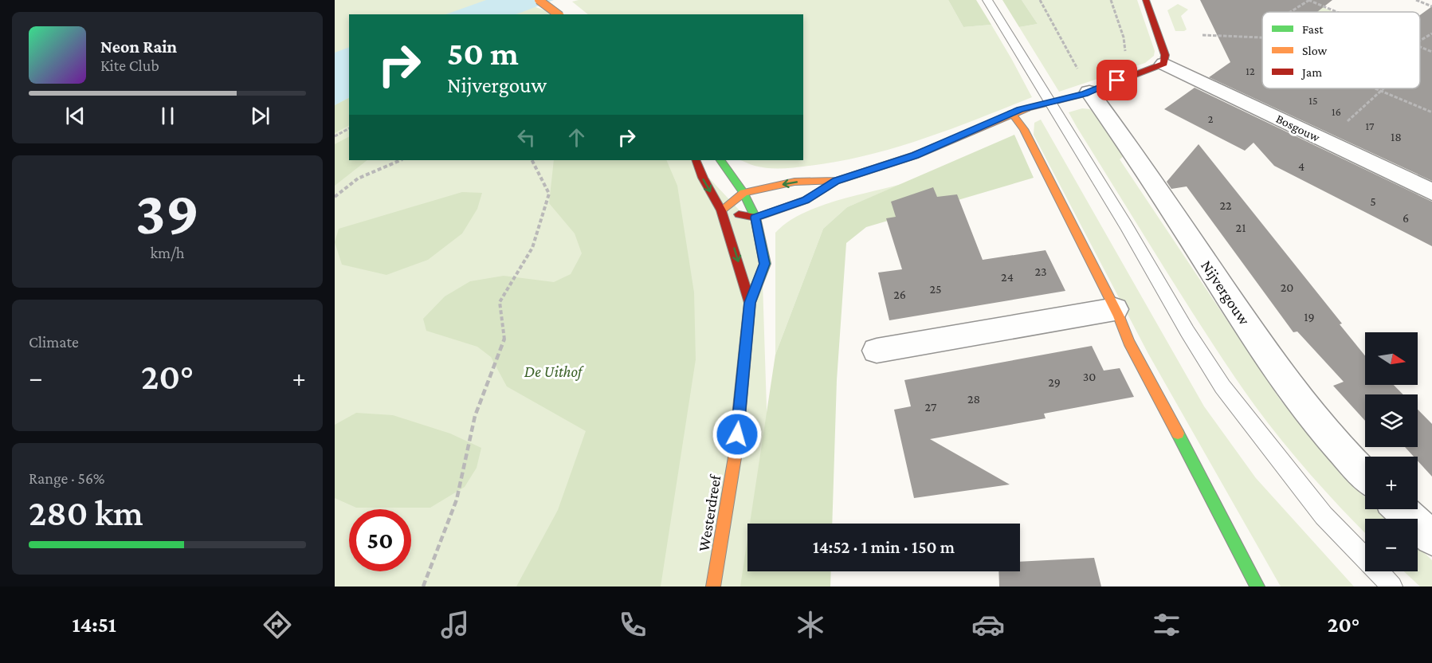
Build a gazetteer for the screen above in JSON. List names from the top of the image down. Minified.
{"streets":{"street":["Bosgouw","Nijvergouw","Westerdreef"]},"parks":["De Uithof"],"house_numbers":["12","15","16","2","17","18","4","5","22","6","21","23","24","20","25","26","19","30","29","28","27"],"legend":["Fast","Slow","Jam"],"north":"right","page":{"turn":["50 m","Nijvergouw"],"song":["Neon Rain","Kite Club"],"tile":[["39","km/h"],"Climate",["Range · 56%","280 km"]],"map_buttons":["+","−"],"heat":["−","20°","+"],"limit":"50","trip":"14:52 · 1 min · 150 m","tabs":["14:51","20°"]}}
